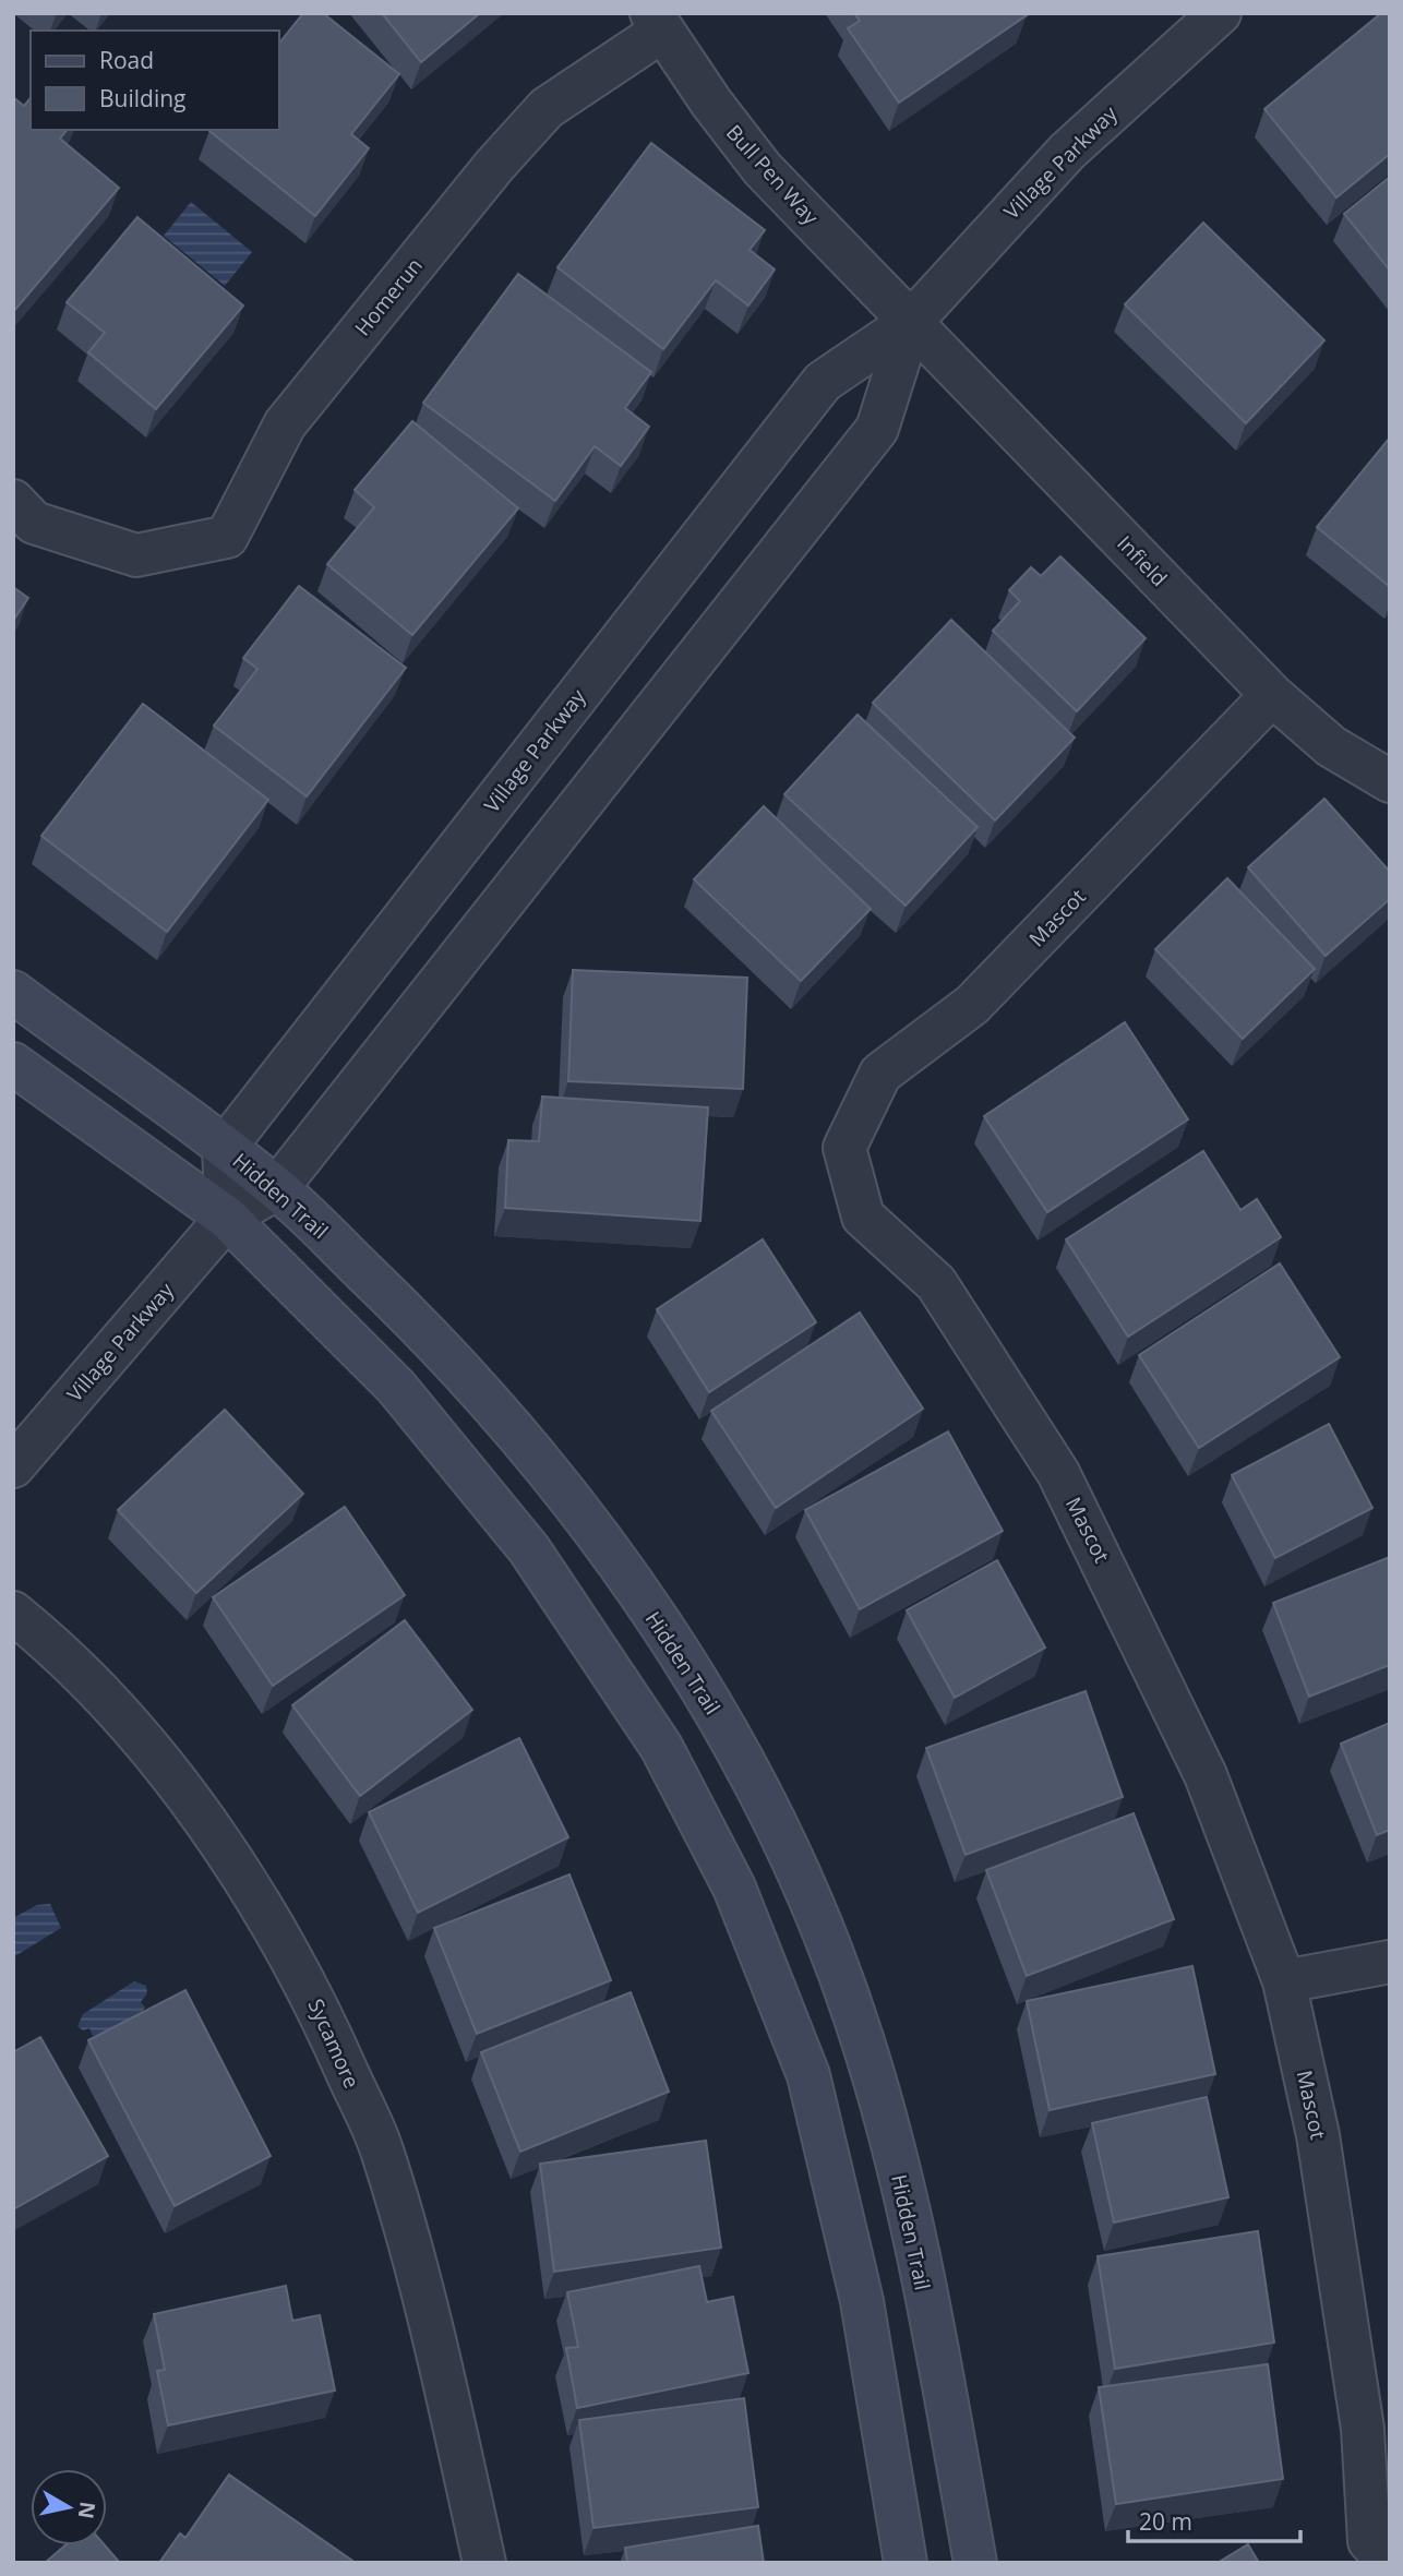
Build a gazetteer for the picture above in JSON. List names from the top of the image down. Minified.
{"streets":{"street":["Village Parkway","Bull Pen Way","Homerun","Infield","Mascot","Hidden Trail","Sycamore"]},"crossings":[["Village Parkway","Bull Pen Way"],["Village Parkway","Infield"],["Village Parkway","Hidden Trail"],["Bull Pen Way","Homerun"],["Bull Pen Way","Infield"],["Infield","Mascot"]],"legend":["Road","Building"],"scale_bar":"20 m","north":"right"}
